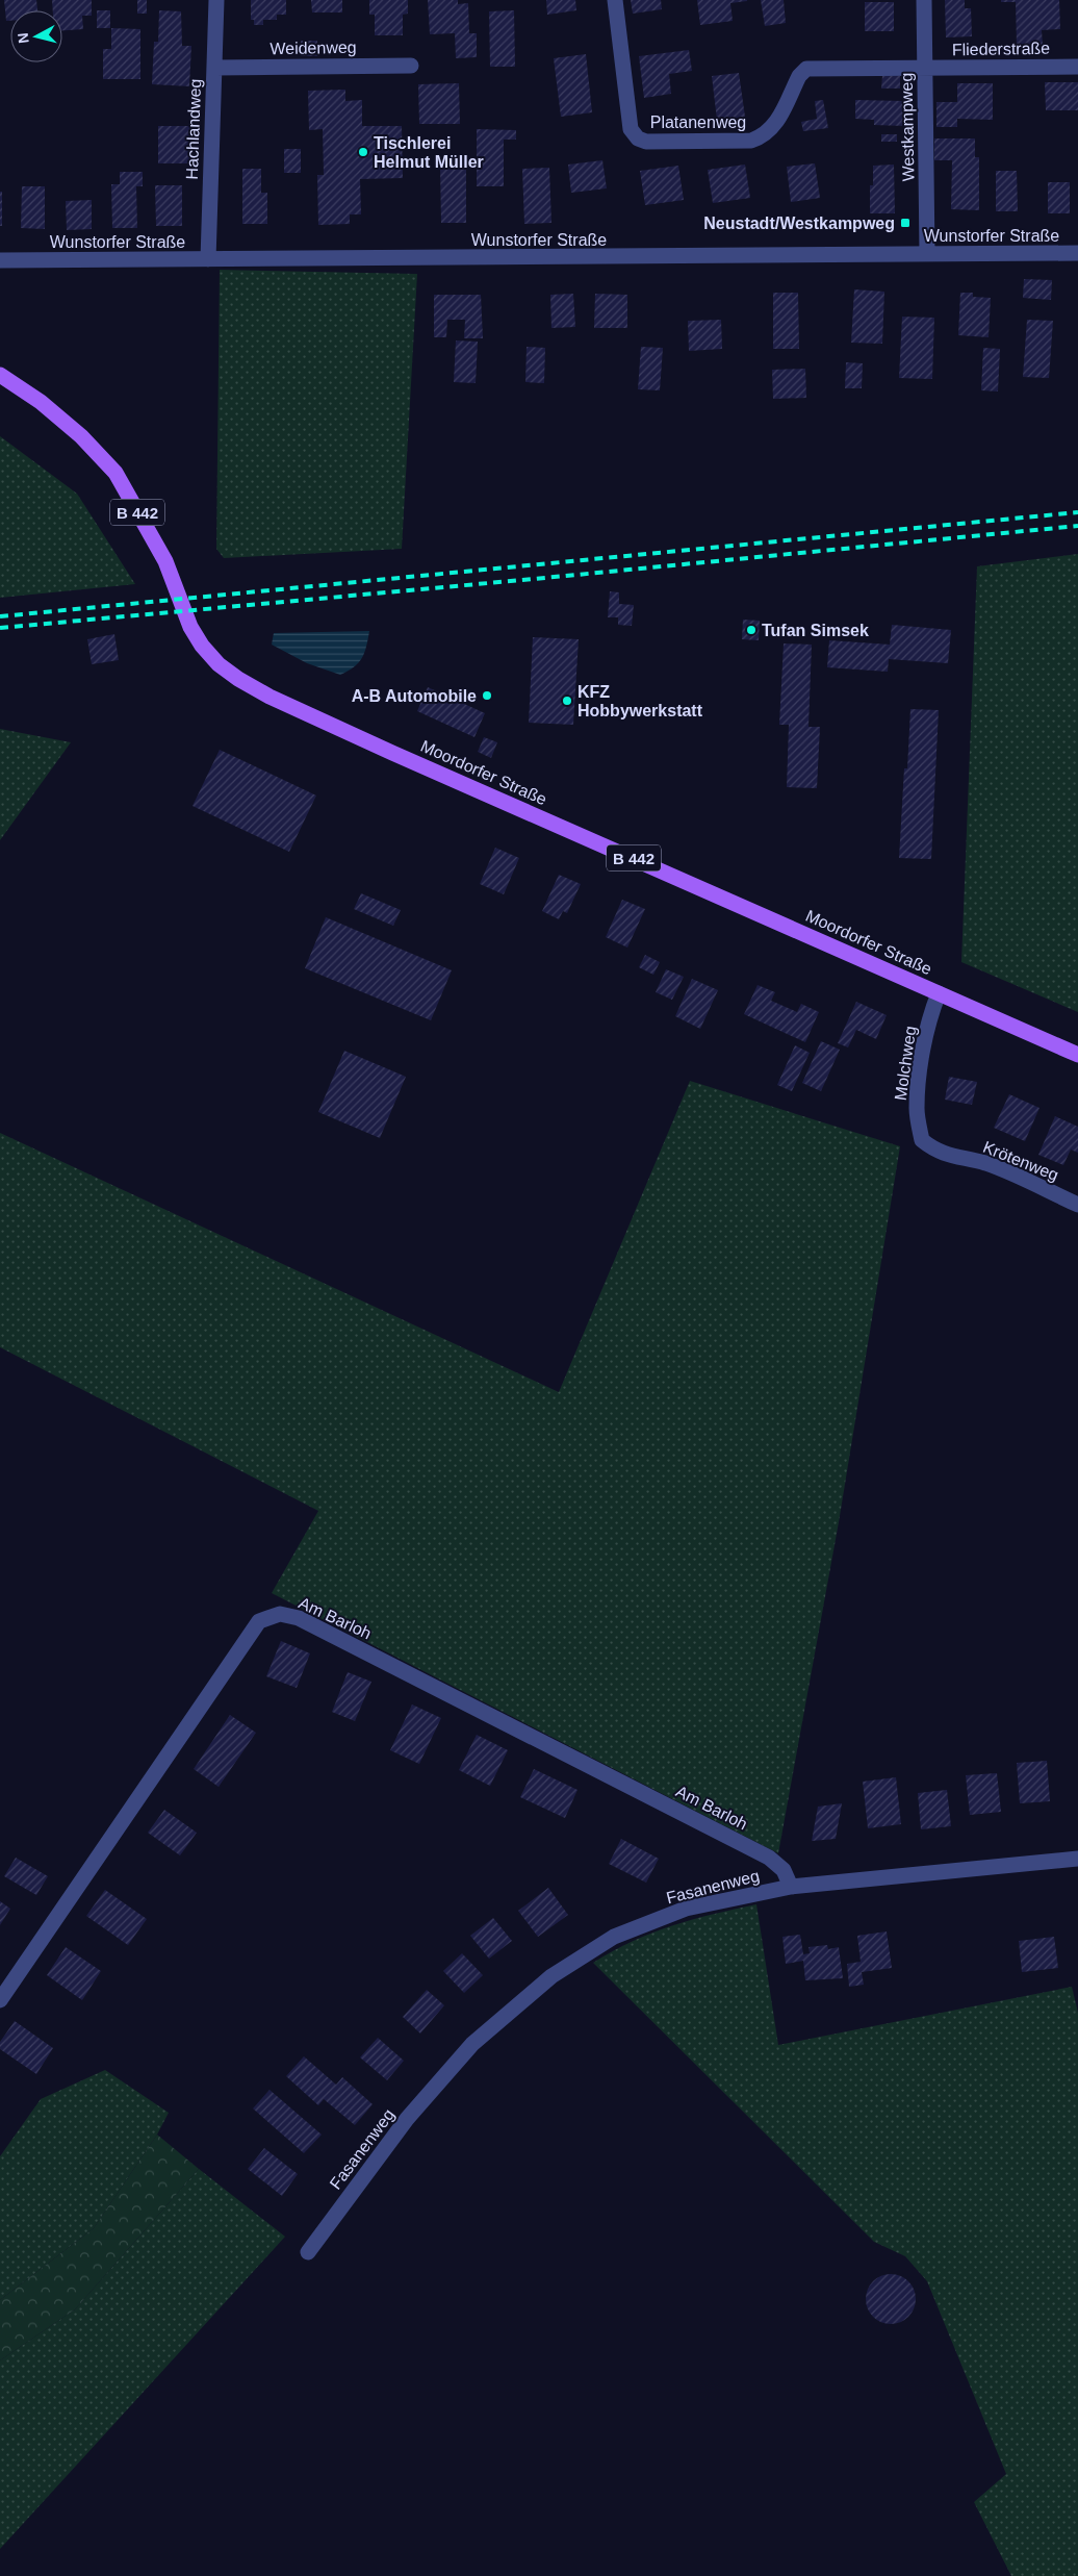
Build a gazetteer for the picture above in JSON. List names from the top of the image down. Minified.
{"streets":{"main road":["B 442","Moordorfer Straße"],"street":["Weidenweg","Fliederstraße","Platanenweg","Westkampweg","Hachlandweg","Wunstorfer Straße","Molchweg","Krötenweg","Am Barloh","Fasanenweg"]},"crossings":[["Weidenweg","Hachlandweg"],["Fliederstraße","Platanenweg"],["Fliederstraße","Westkampweg"],["Platanenweg","Westkampweg"],["Westkampweg","Wunstorfer Straße"],["Hachlandweg","Wunstorfer Straße"],["Moordorfer Straße","Molchweg"],["Molchweg","Krötenweg"],["Am Barloh","Fasanenweg"]],"places":{"other":["Tischlerei Helmut Müller","Tufan Simsek","A-B Automobile","KFZ Hobbywerkstatt"],"transit":["Neustadt/Westkampweg"]},"north":"left"}
